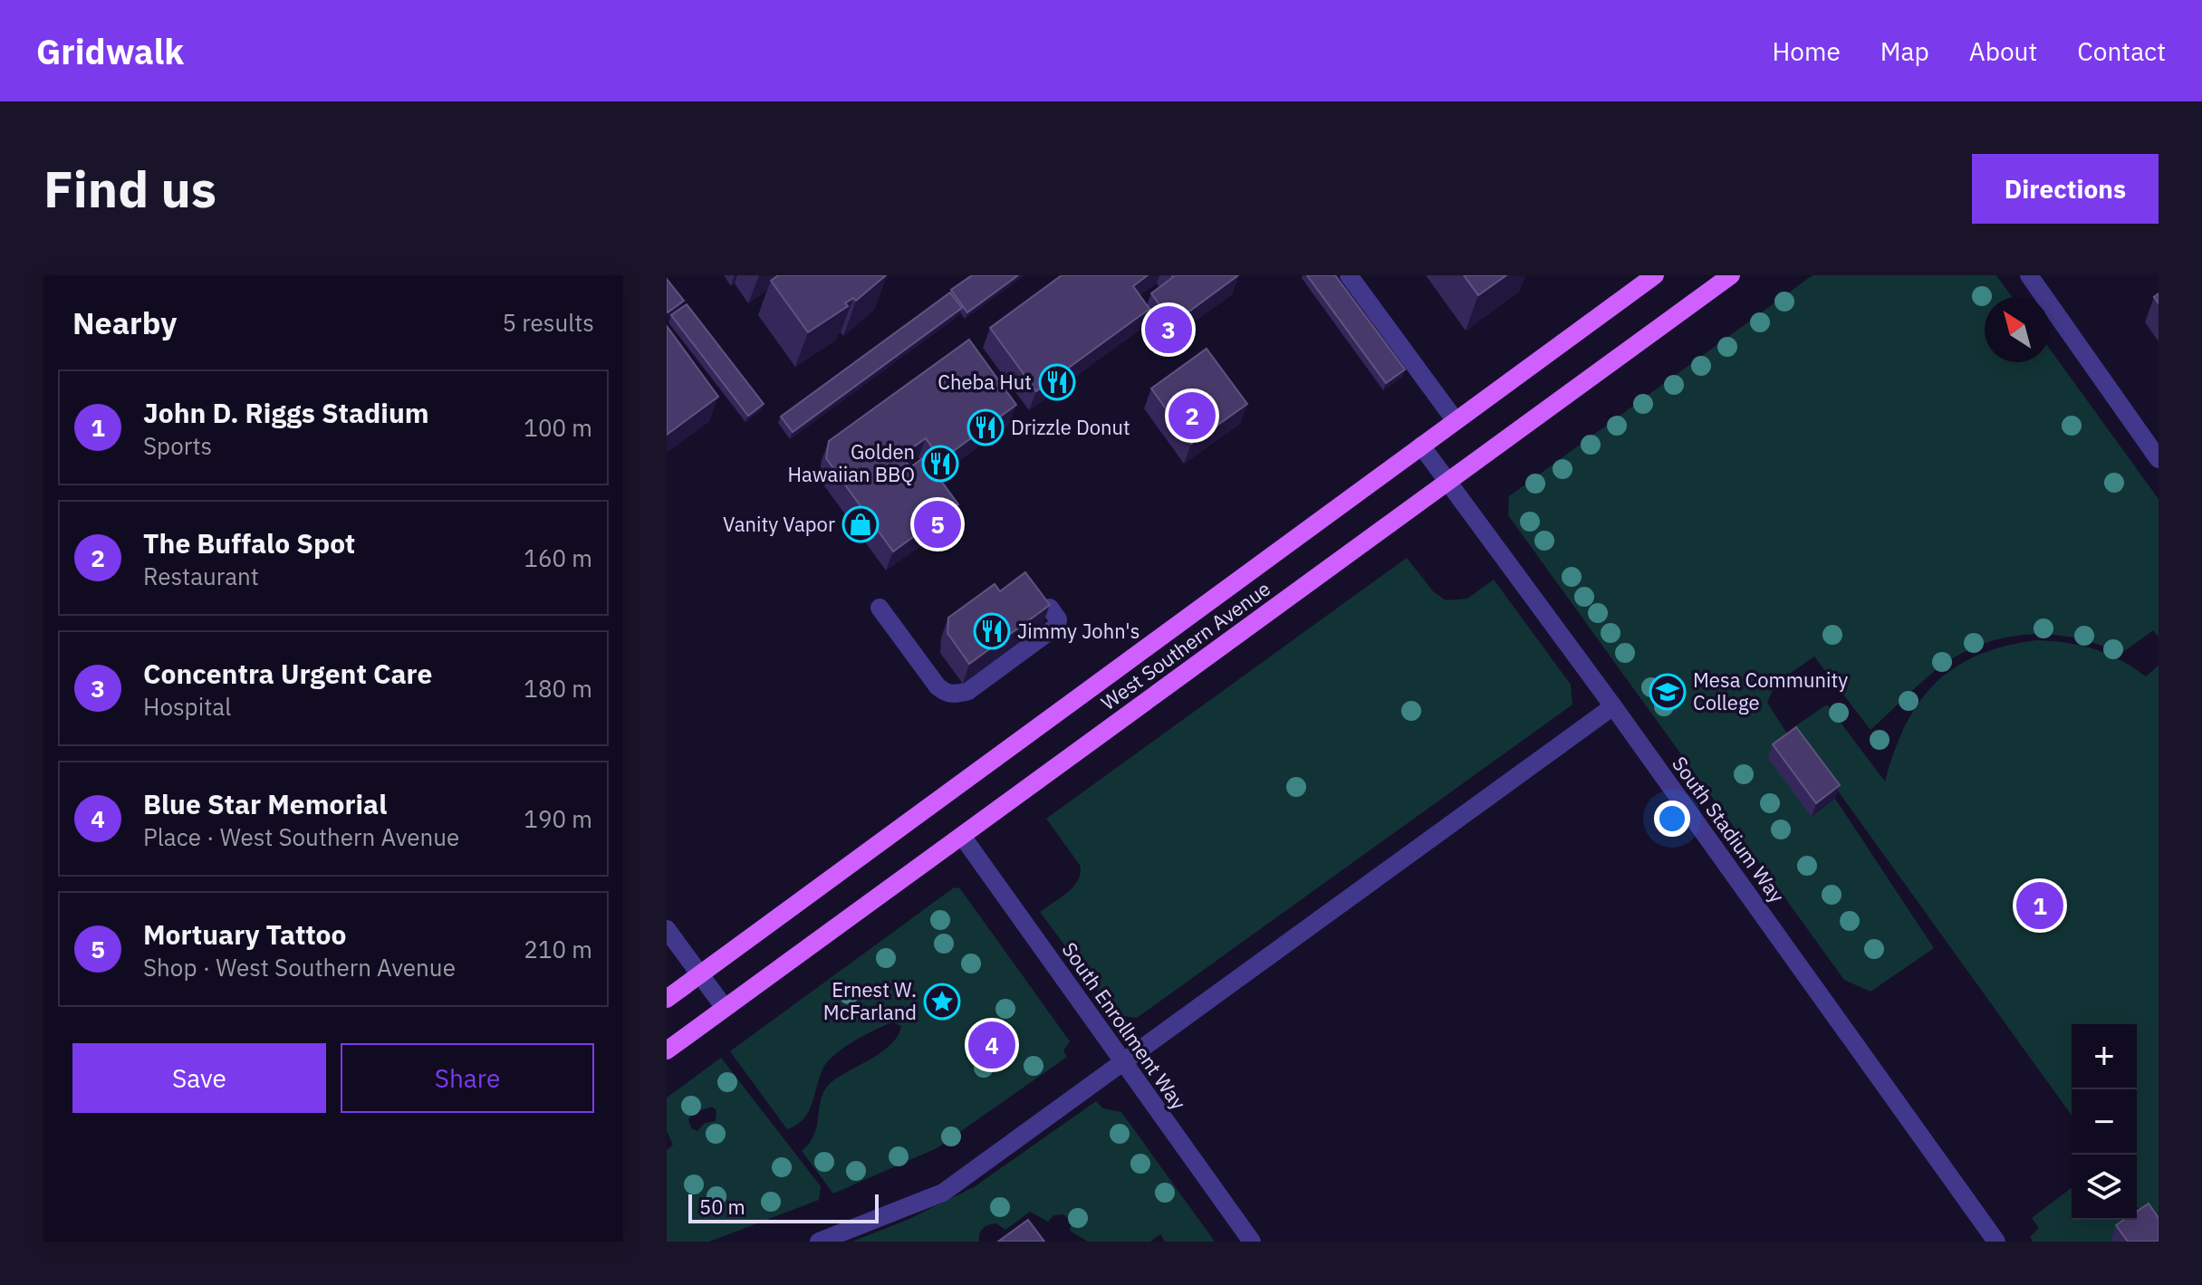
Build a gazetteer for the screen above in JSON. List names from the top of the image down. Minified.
{"streets":{"main road":["West Southern Avenue"],"street":["South Stadium Way","South Enrollment Way"]},"crossings":[["West Southern Avenue","South Stadium Way"],["West Southern Avenue","South Enrollment Way"]],"places":{"restaurant":["Cheba Hut","Drizzle Donut","Golden Hawaiian BBQ","Jimmy John's"],"shop":["Vanity Vapor"],"school or university":["Mesa Community College"],"place":["Ernest W. McFarland"]},"scale_bar":"50 m","north":"top left","page":{"header":"Gridwalk","nav":["Home","Map","About","Contact"],"buttons":["Directions",["Save","Share"]],"title":"Find us","heading":["Nearby","5 results"],"pins":["3","2","5","1","4"],"list":[{"mark":"1","name":"John D. Riggs Stadium","note":"Sports","value":"100 m"},{"mark":"2","name":"The Buffalo Spot","note":"Restaurant","value":"160 m"},{"mark":"3","name":"Concentra Urgent Care","note":"Hospital","value":"180 m"},{"mark":"4","name":"Blue Star Memorial","note":"Place · West Southern Avenue","value":"190 m"},{"mark":"5","name":"Mortuary Tattoo","note":"Shop · West Southern Avenue","value":"210 m"}],"map_buttons":["+","−"],"scale":"50 m"}}
